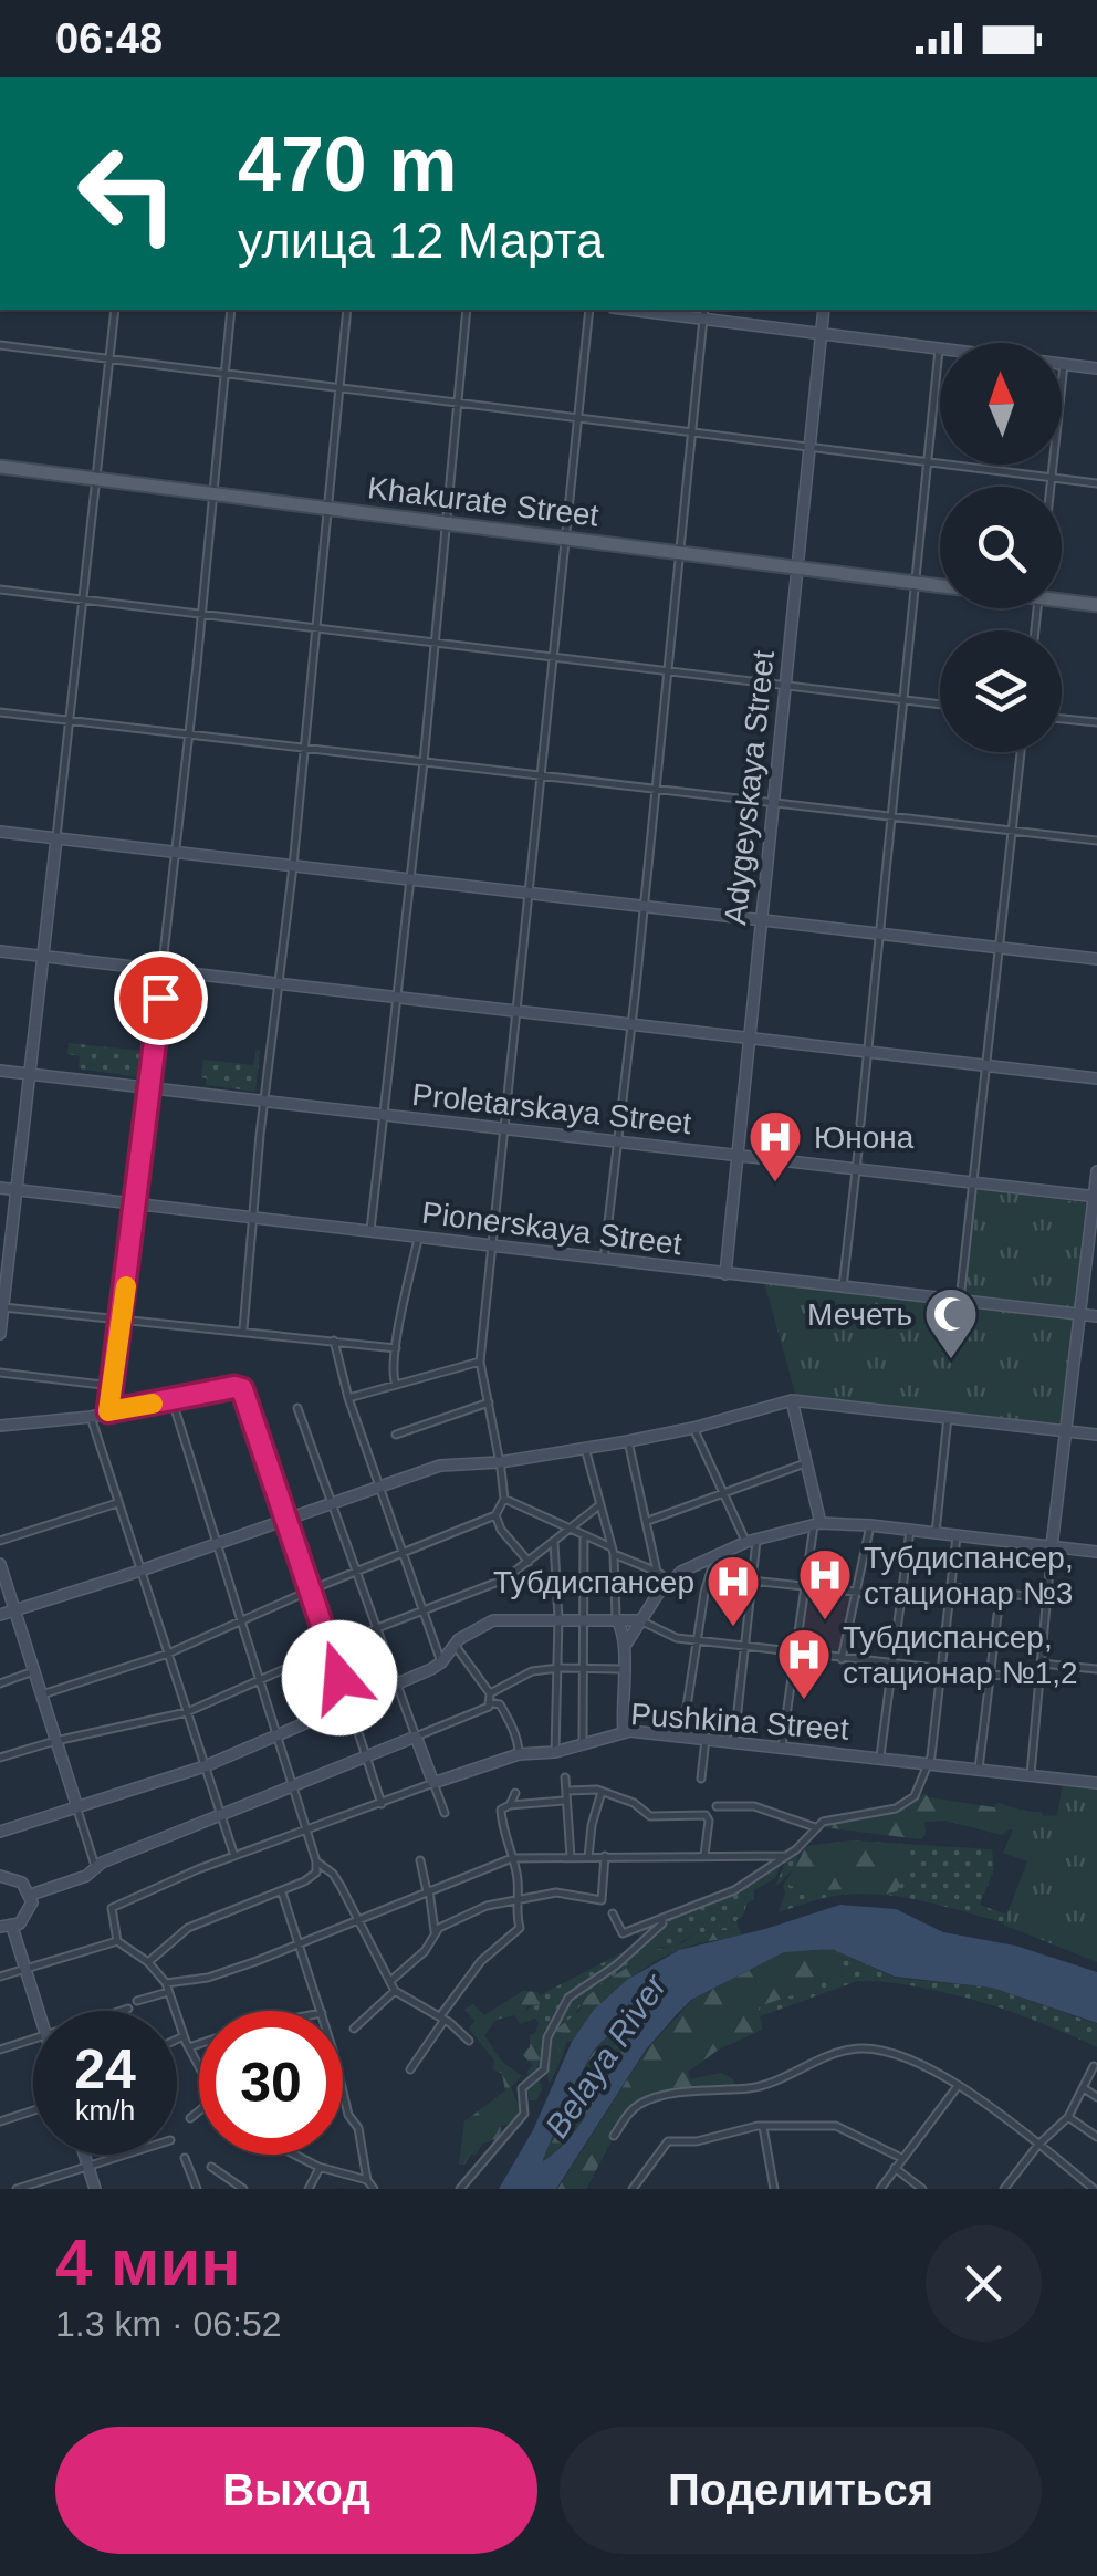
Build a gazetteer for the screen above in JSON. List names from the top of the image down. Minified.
{"streets":{"main road":["Khakurate Street"],"street":["Adygeyskaya Street","Proletarskaya Street","Pionerskaya Street","Pushkina Street"]},"crossings":[["Khakurate Street","Adygeyskaya Street"],["Adygeyskaya Street","Proletarskaya Street"],["Adygeyskaya Street","Pionerskaya Street"]],"water":["Belaya River"],"places":{"hospital":["Юнона","Тубдиспансер, стационар №3","Тубдиспансер","Тубдиспансер, стационар №1,2"],"mosque":["Мечеть"]},"north":"top","page":{"status":"06:48","turn":["470 m","улица 12 Марта"],"speed":"24 km/h","limit":"30","heading":["4 мин","1.3 km · 06:52"],"buttons":["Выход","Поделиться"]}}
